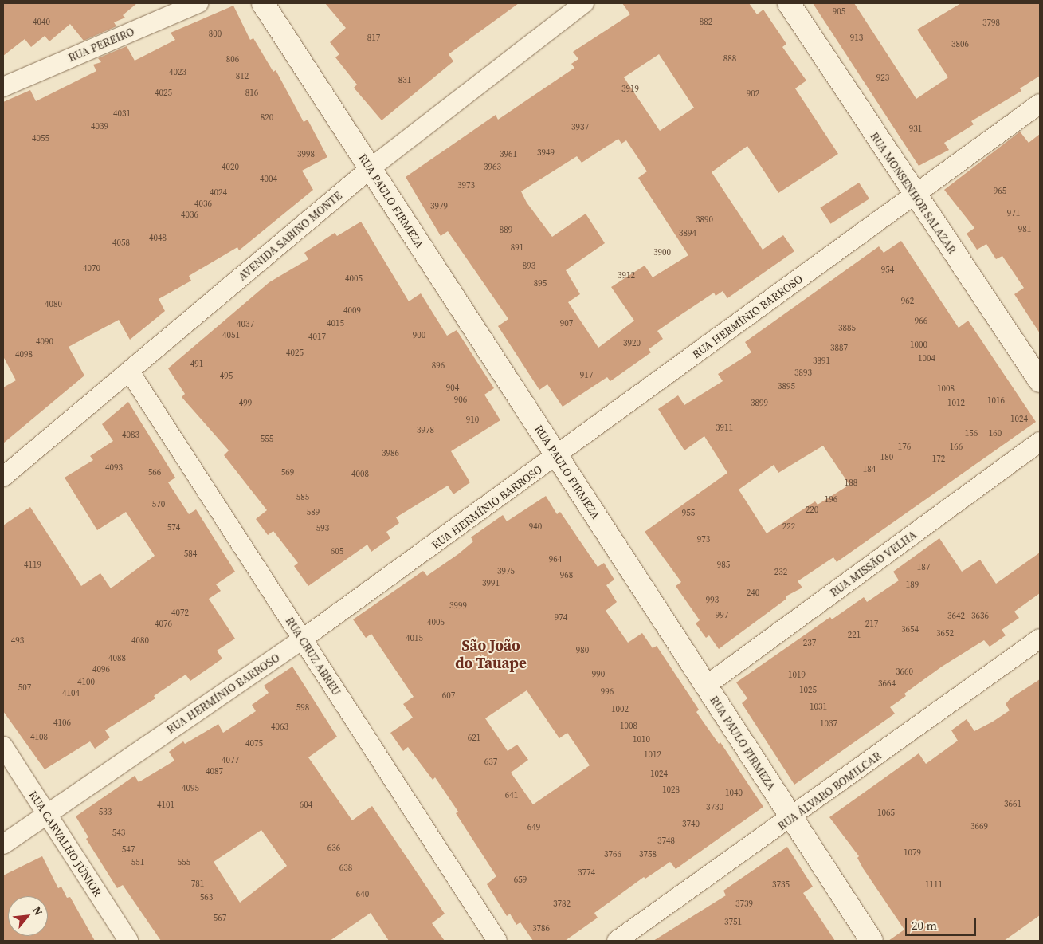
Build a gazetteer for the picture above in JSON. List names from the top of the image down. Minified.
{"streets":{"street":["RUA PEREIRO","RUA MONSENHOR SALAZAR","RUA PAULO FIRMEZA","AVENIDA SABINO MONTE","RUA HERMÍNIO BARROSO","RUA MISSÃO VELHA","RUA CRUZ ABREU","RUA ÁLVARO BOMILCAR","RUA CARVALHO JÚNIOR"]},"crossings":[["RUA MONSENHOR SALAZAR","RUA HERMÍNIO BARROSO"],["RUA PAULO FIRMEZA","AVENIDA SABINO MONTE"],["RUA PAULO FIRMEZA","RUA HERMÍNIO BARROSO"],["RUA PAULO FIRMEZA","RUA MISSÃO VELHA"],["RUA PAULO FIRMEZA","RUA ÁLVARO BOMILCAR"],["AVENIDA SABINO MONTE","RUA CRUZ ABREU"],["RUA HERMÍNIO BARROSO","RUA CRUZ ABREU"],["RUA HERMÍNIO BARROSO","RUA CARVALHO JÚNIOR"]],"districts":["São João do Tauape"],"house_numbers":["905","4040","882","3798","800","817","913","3806","888","806","4023","812","923","831","3919","4025","816","902","4031","820","4039","3937","931","4055","3949","3998","3961","4020","3963","4004","3973","965","4024","4036","3979","971","4036","3890","981","889","3894","4048","4058","891","3900","893","4070","954","3912","4005","895","962","4080","4009","966","4015","907","4037","3885","4051","900","4017","4090","3920","1000","3887","4025","4098","1004","3891","491","896","3893","917","495","3895","904","1008","906","1016","499","3899","1012","1024","910","3911","3978","156","160","4083","555","176","166","3986","180","172","4093","184","566","569","4008","188","585","196","570","220","589","955","940","222","574","593","973","605","584","964","4119","985","187","3975","232","968","3991","189","240","993","3999","4072","997","3642","3636","974","4005","4076","217","3654","3652","221","4015","493","4080","237","980","4088","4096","3660","990","1019","4100","3664","507","1025","996","4104","607","1031","598","1002","4106","1037","1008","4063","4108","621","1010","4075","1012","4077","637","4087","1024","4095","1028","1040","641","3661","4101","604","3730","533","1065","3740","3669","649","543","3748","636","547","1079","3766","3758","551","555","638","3774","659","781","3735","1111","640","563","3782","3739","567","3751","3786"],"scale_bar":"20 m","north":"top right"}
